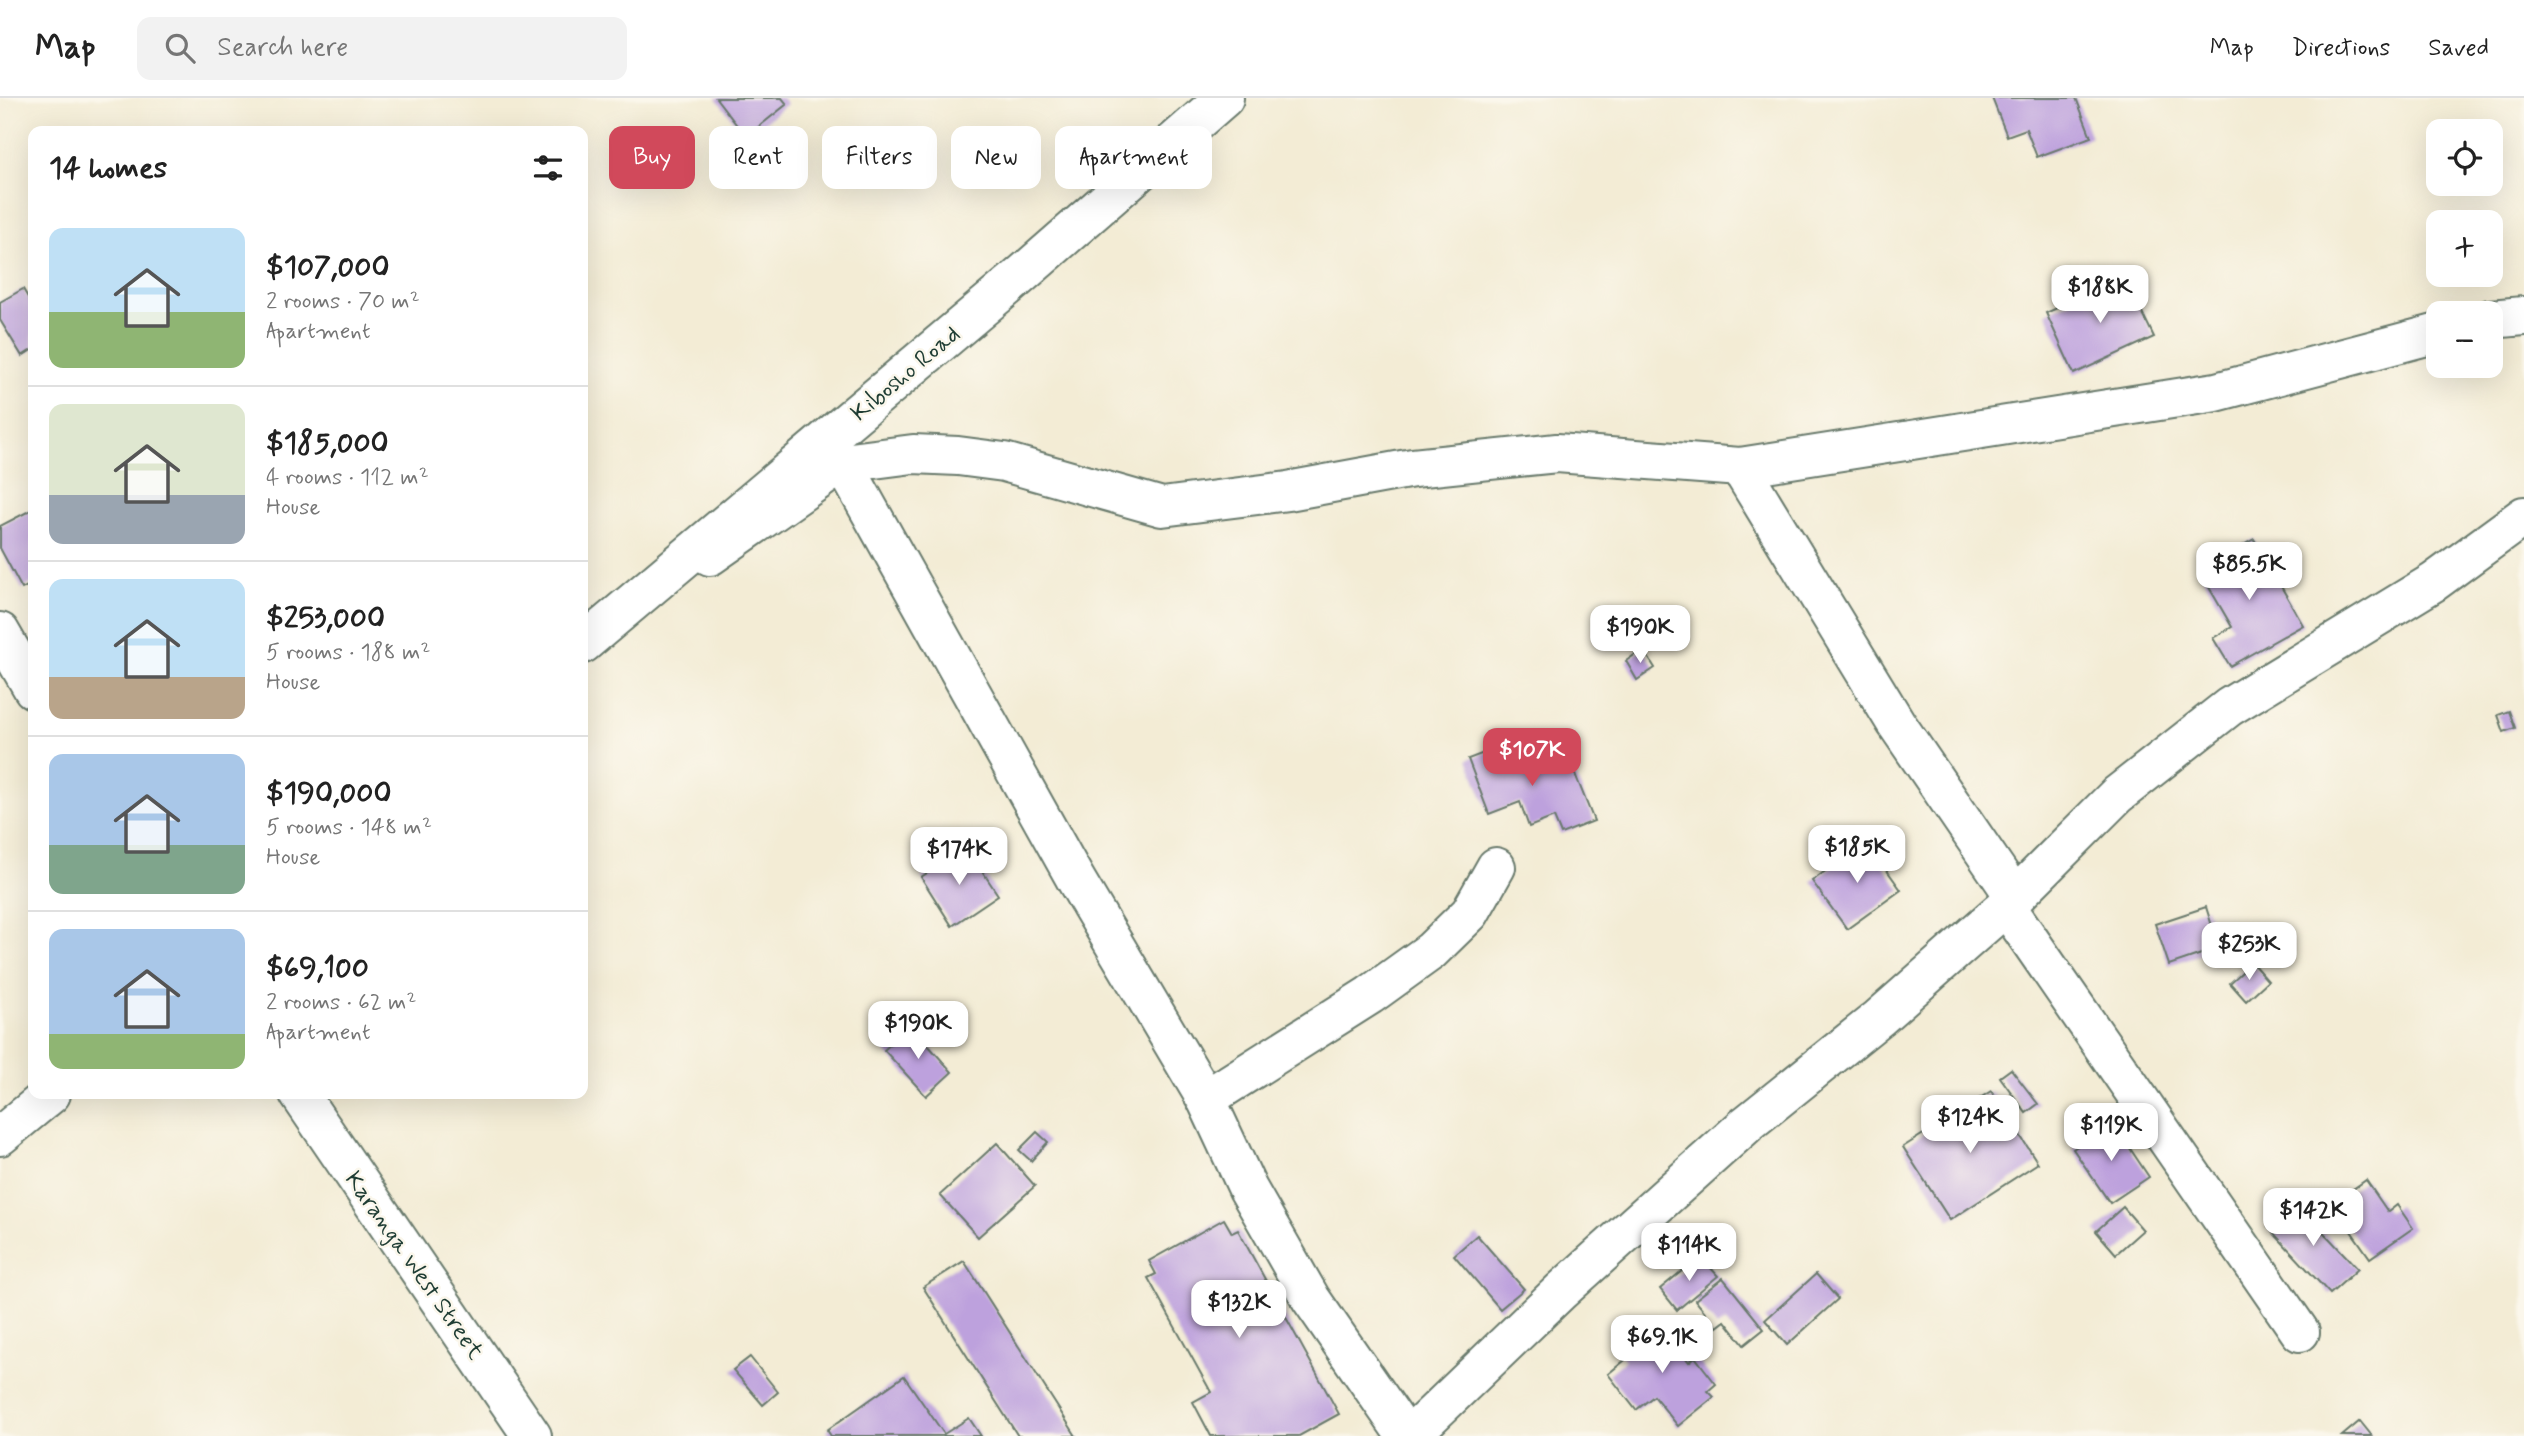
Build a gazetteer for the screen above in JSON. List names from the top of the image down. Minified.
{"streets":{"street":["Kibosho Road","Karanga West Street"]},"page":{"header":"Map","search":"Search here","nav":["Map","Directions","Saved"],"map_buttons":["+","−"],"chip":["Buy","Rent","Filters","New","Apartment"],"heading":"14 homes","list":[{"name":"$107,000","note":"2 rooms · 70 m² · Apartment"},{"name":"$185,000","note":"4 rooms · 112 m² · House"},{"name":"$253,000","note":"5 rooms · 188 m² · House"},{"name":"$190,000","note":"5 rooms · 148 m² · House"},{"name":"$69,100","note":"2 rooms · 62 m² · Apartment"}],"price":["$188K","$85.5K","$190K","$107K","$185K","$174K","$253K","$190K","$124K","$119K","$142K","$114K","$132K","$69.1K"]}}
